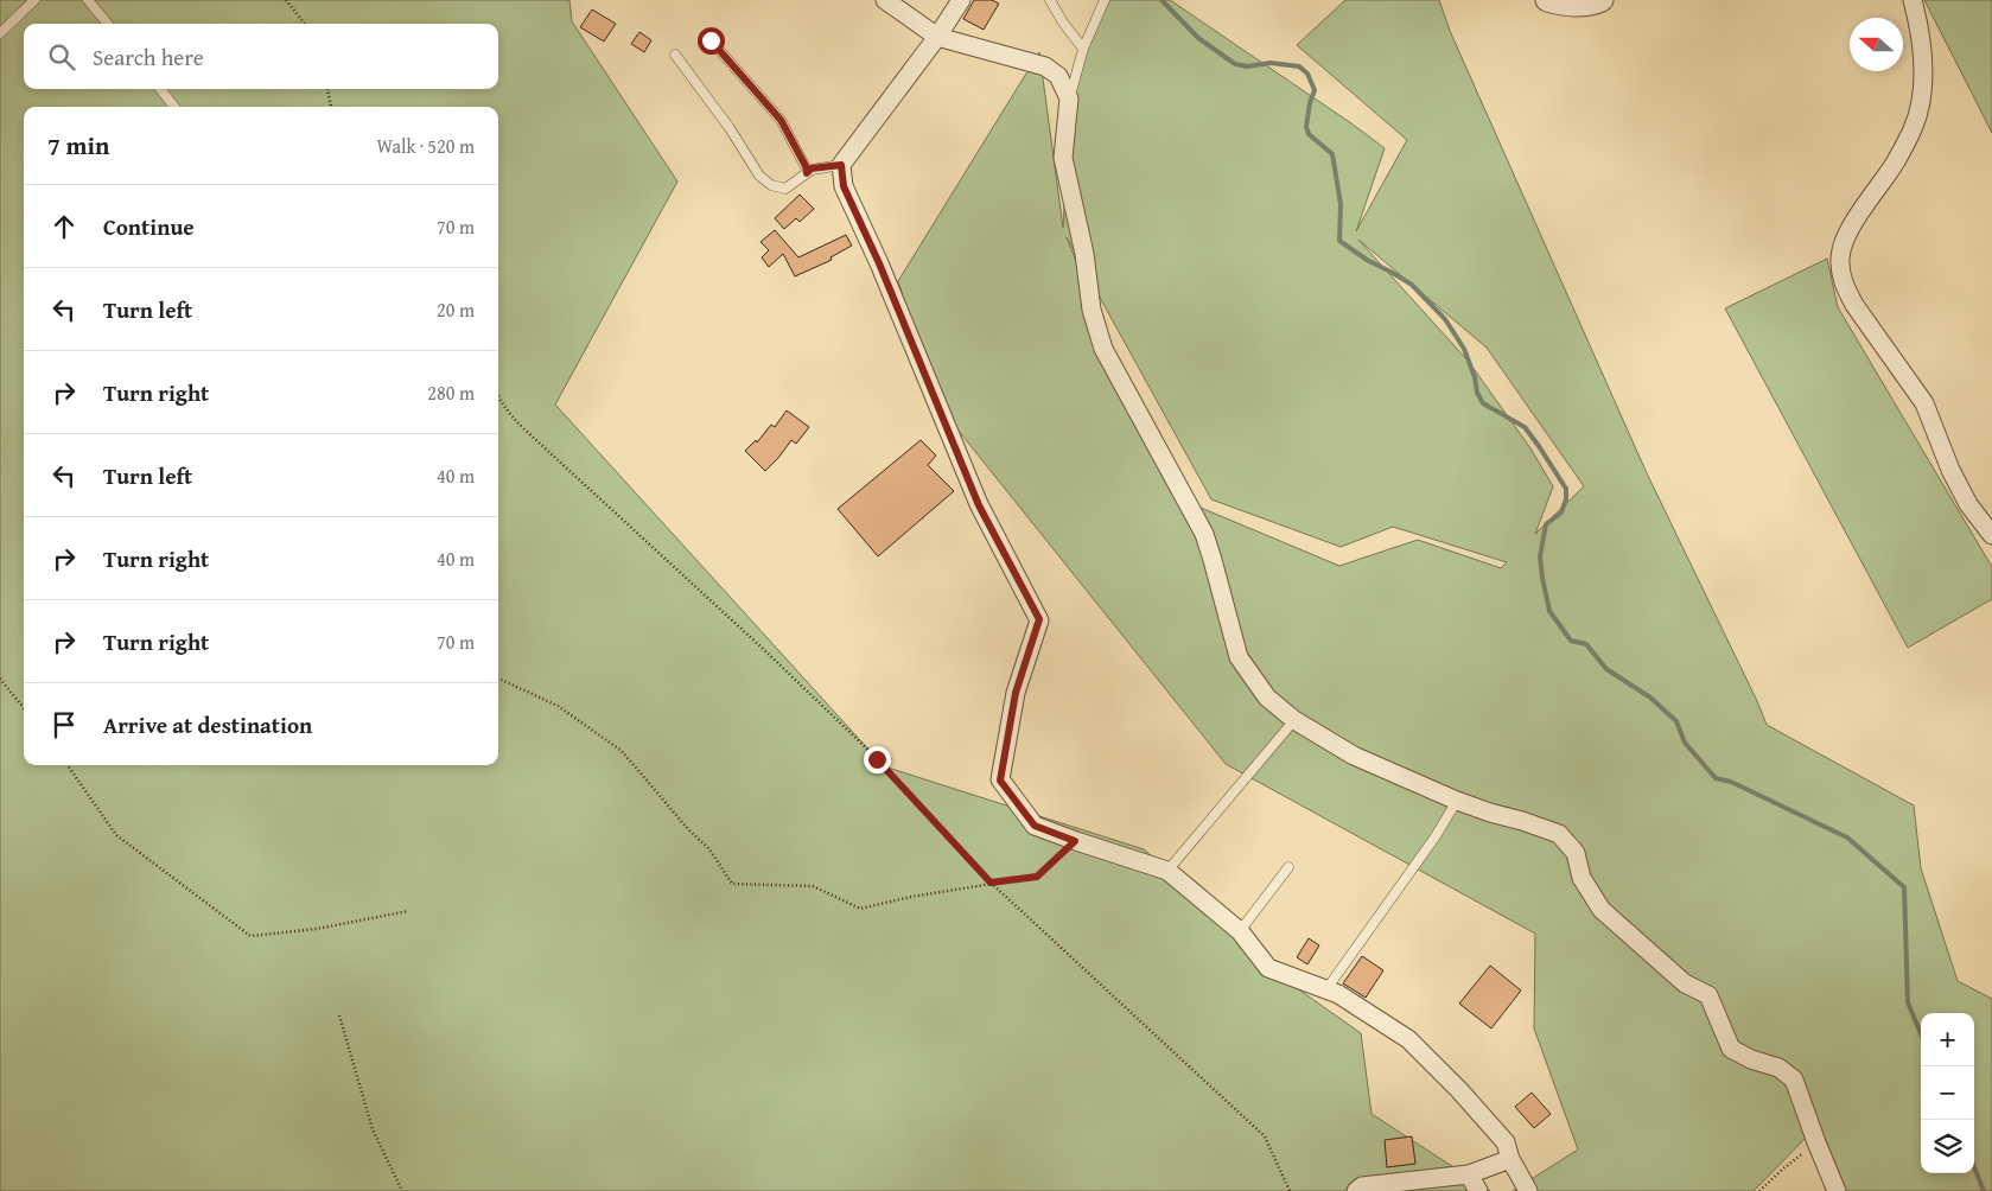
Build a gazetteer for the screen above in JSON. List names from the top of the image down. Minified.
{"north":"left","page":{"search":"Search here","heading":["7 min","Walk · 520 m"],"list":[["Continue","70 m"],["Turn left","20 m"],["Turn right","280 m"],["Turn left","40 m"],["Turn right","40 m"],["Turn right","70 m"],"Arrive at destination"],"map_buttons":["+","−"]}}
